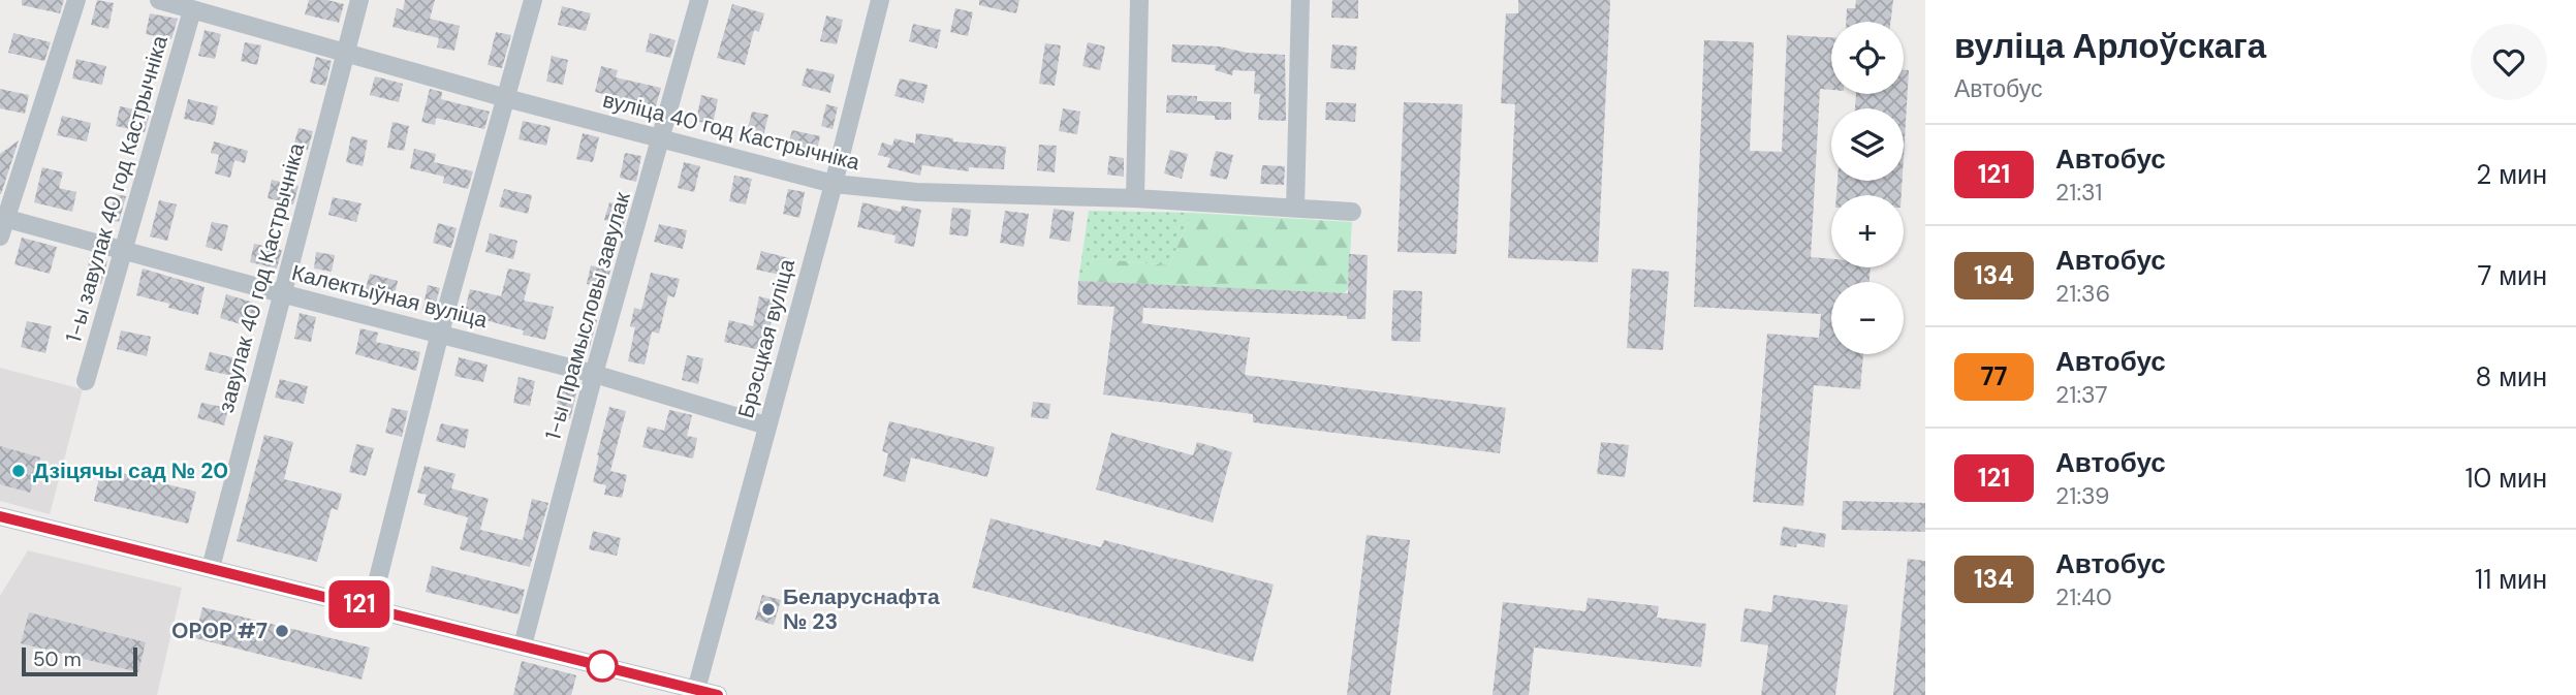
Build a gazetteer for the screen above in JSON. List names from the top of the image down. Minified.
{"streets":{"street":["вуліца 40 год Кастрычніка","1-ы завулак 40 год Кастрычніка","завулак 40 год Кастрычніка","Калектыўная вуліца","1-ы Прамысловы завулак","Брэсцкая вуліца"]},"crossings":[["вуліца 40 год Кастрычніка","1-ы завулак 40 год Кастрычніка"],["вуліца 40 год Кастрычніка","завулак 40 год Кастрычніка"],["вуліца 40 год Кастрычніка","1-ы Прамысловы завулак"],["вуліца 40 год Кастрычніка","Брэсцкая вуліца"],["1-ы завулак 40 год Кастрычніка","Калектыўная вуліца"],["завулак 40 год Кастрычніка","Калектыўная вуліца"],["Калектыўная вуліца","1-ы Прамысловы завулак"],["Калектыўная вуліца","Брэсцкая вуліца"]],"places":["Дзіцячы сад № 20","Беларуснафта № 23","OPOP #7"],"lines":["bus line 121"],"scale_bar":"50 m","page":{"on_map":"121","heading":["вуліца Арлоўскага","Автобус"],"map_buttons":["+","−"],"list":[{"mark":"121","name":"Автобус","note":"21:31","value":"2 мин"},{"mark":"134","name":"Автобус","note":"21:36","value":"7 мин"},{"mark":"77","name":"Автобус","note":"21:37","value":"8 мин"},{"mark":"121","name":"Автобус","note":"21:39","value":"10 мин"},{"mark":"134","name":"Автобус","note":"21:40","value":"11 мин"}],"scale":"50 m"}}
